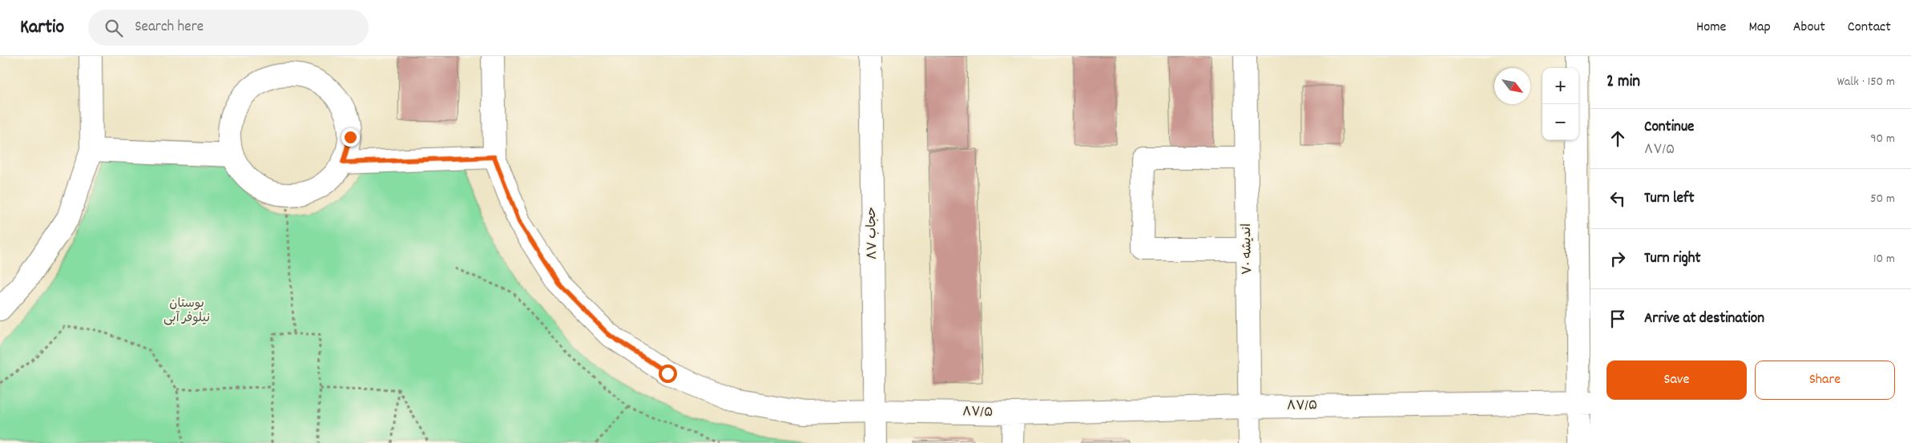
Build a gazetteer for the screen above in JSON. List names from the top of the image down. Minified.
{"streets":{"street":["حجاب ۸۷","اندیشه ۷۰","۸۷/۵"]},"crossings":[["حجاب ۸۷","۸۷/۵"],["اندیشه ۷۰","۸۷/۵"]],"parks":["بوستان نیلوفر آبی"],"north":"bottom right","page":{"header":"Kartio","search":"Search here","nav":["Home","Map","About","Contact"],"heading":["2 min","Walk · 150 m"],"map_buttons":["+","−"],"list":[["Continue","۸۷/۵","90 m"],["Turn left","50 m"],["Turn right","10 m"],"Arrive at destination"],"buttons":["Save","Share"]}}
